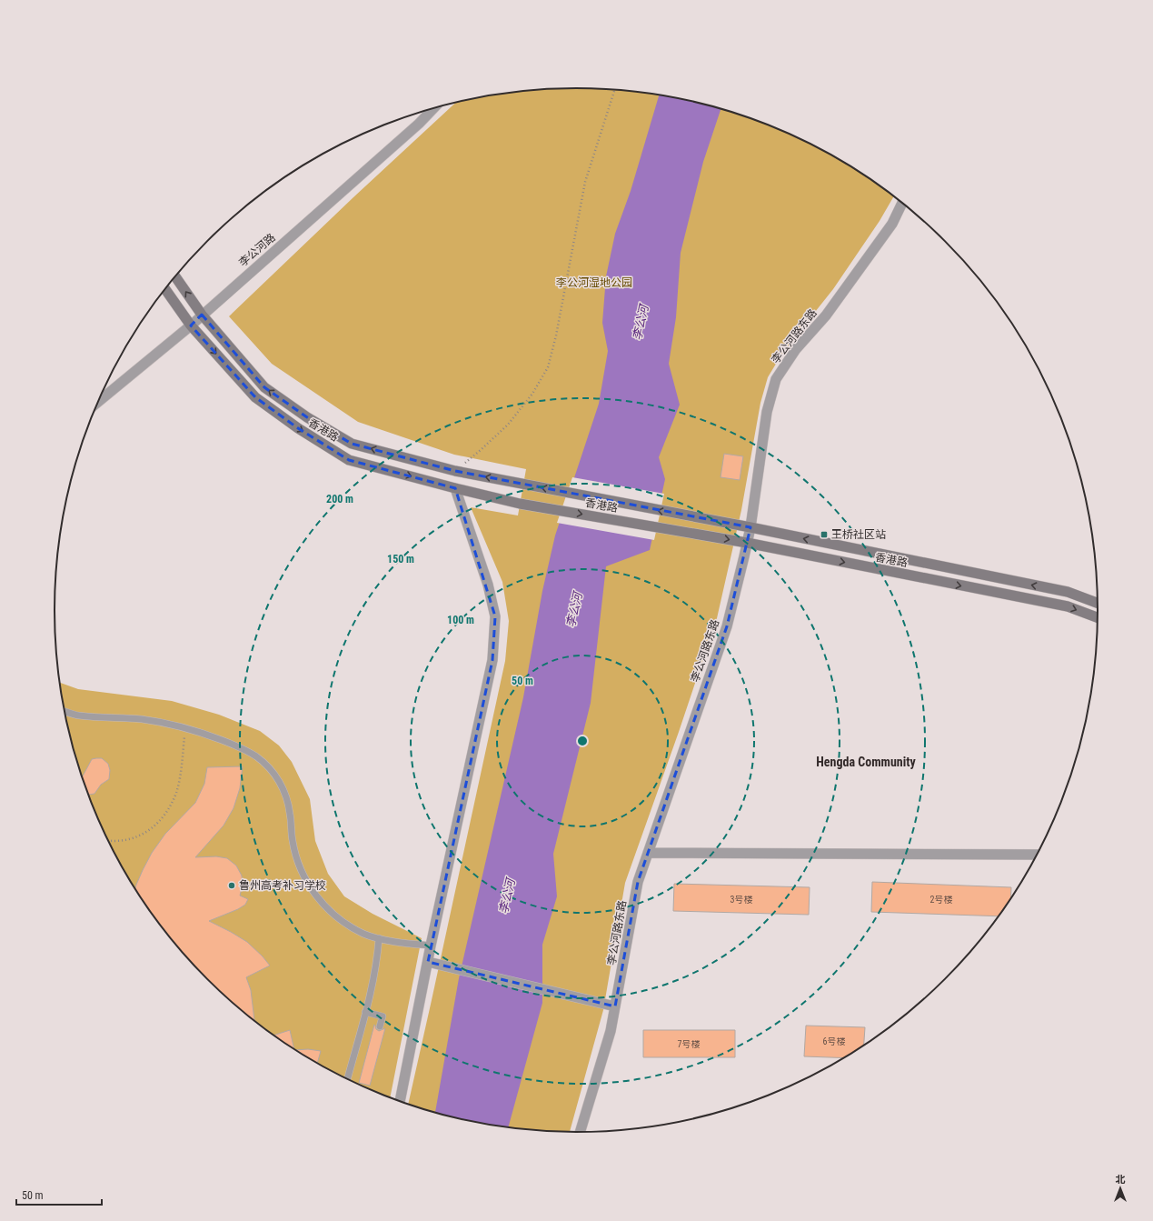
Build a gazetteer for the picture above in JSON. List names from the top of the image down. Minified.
{"streets":{"main road":["香港路"],"street":["李公河路","李公河路东路"]},"crossings":[["李公河路","香港路"],["李公河路东路","香港路"]],"districts":["Hengda Community"],"water":["李公河"],"parks":["李公河湿地公园"],"places":{"transit":["王桥社区站"],"other":["鲁州高考补习学校"]},"house_numbers":["3号楼","2号楼","6号楼","7号楼"],"scale_bar":"50 m","north":"top","rings":["200 m","150 m","100 m","50 m"]}
